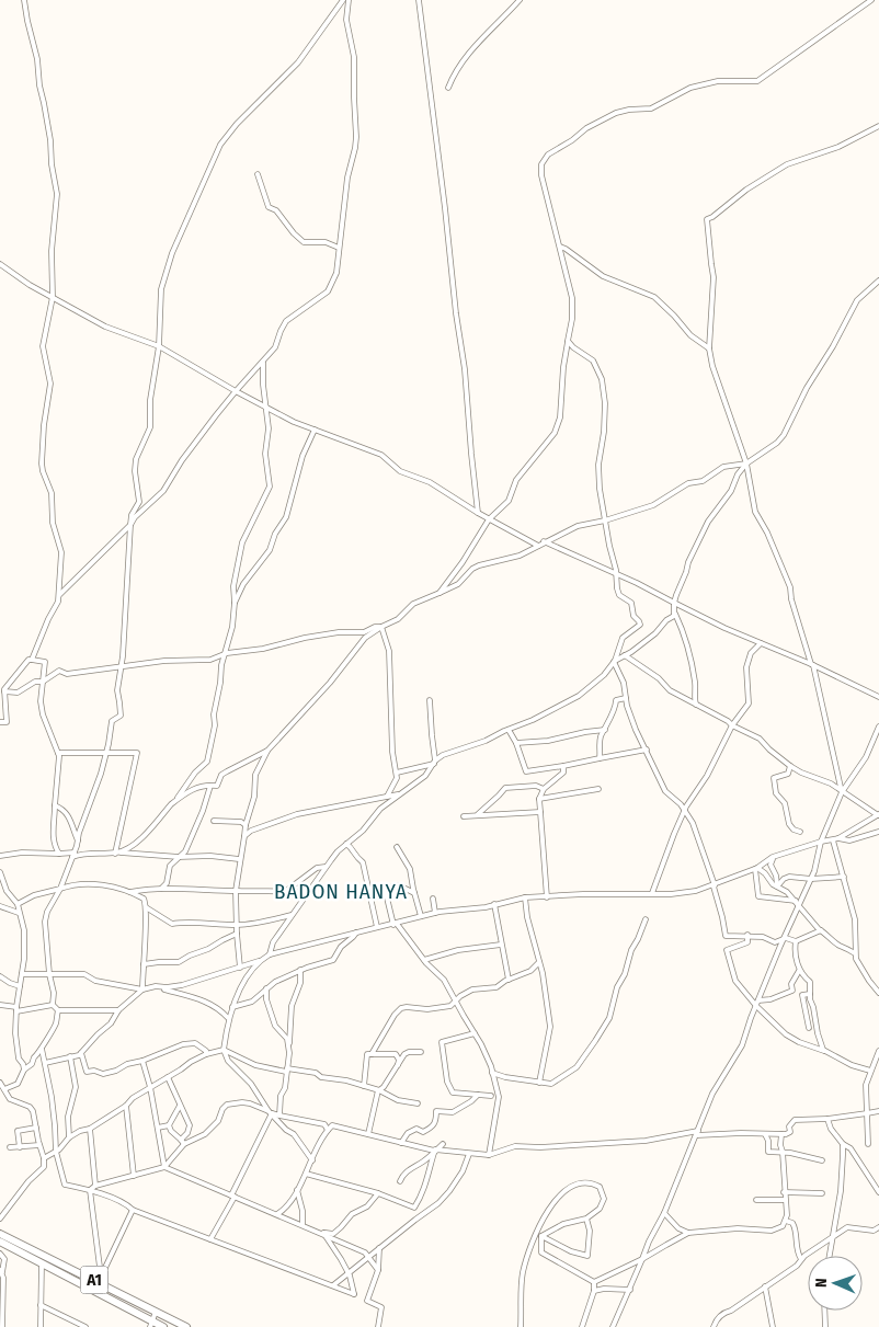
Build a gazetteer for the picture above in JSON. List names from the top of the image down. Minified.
{"streets":{"highway":["A1"]},"districts":["BADON HANYA"],"north":"left"}
